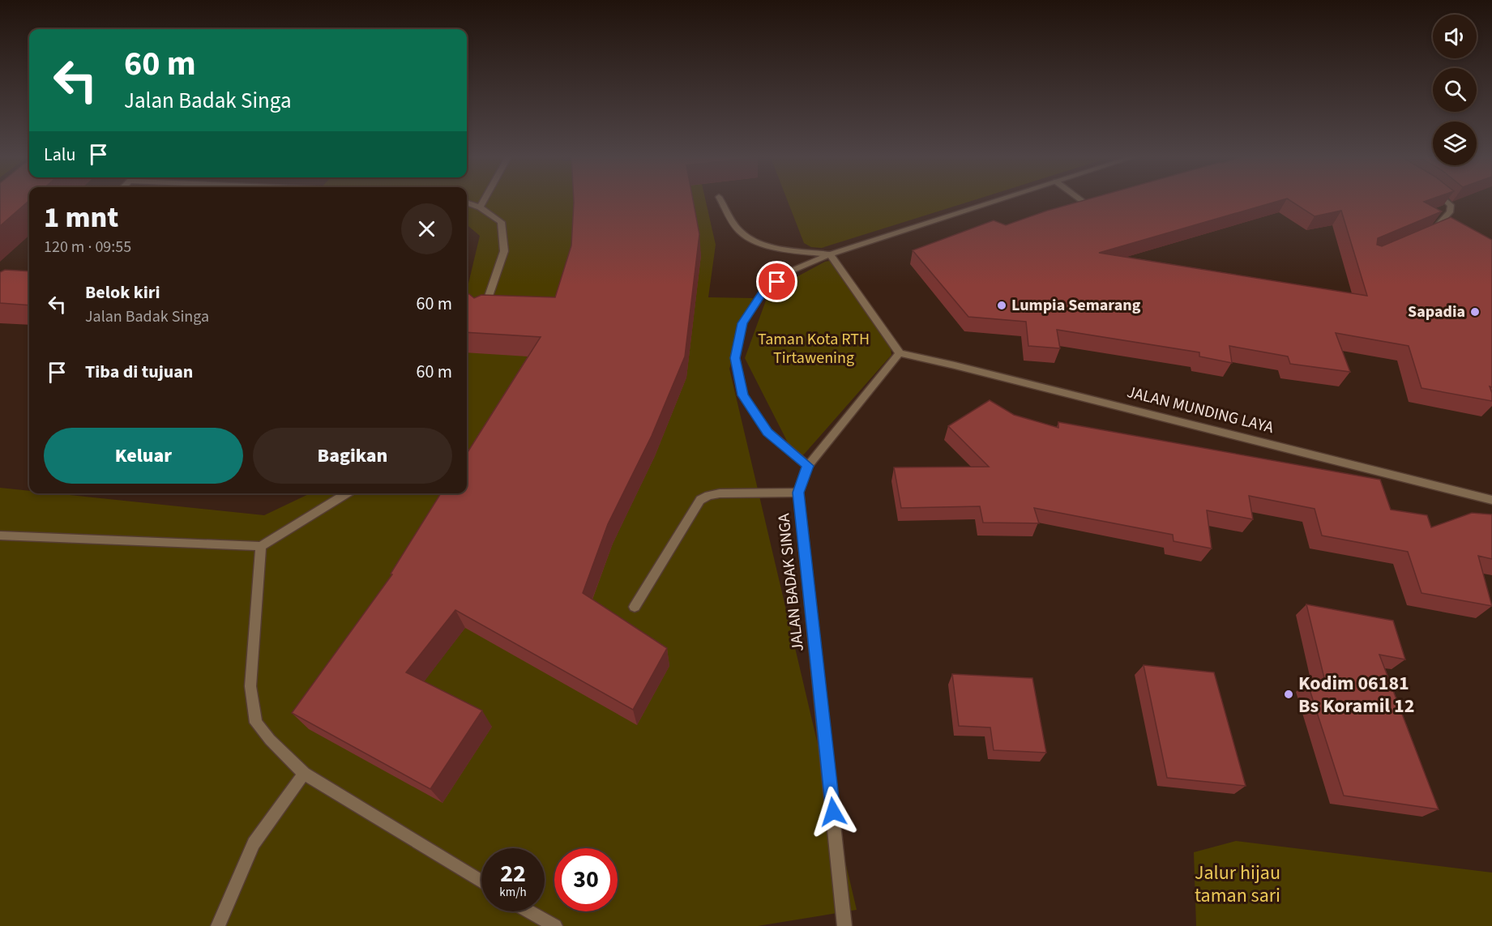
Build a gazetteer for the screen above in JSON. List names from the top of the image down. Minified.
{"streets":{"street":["JALAN MUNDING LAYA","JALAN BADAK SINGA"]},"parks":["Taman Kota RTH Tirtawening","Jalur hijau taman sari"],"places":["Lumpia Semarang","Sapadia","Kodim 06181 Bs Koramil 12"],"page":{"turn":["60 m","Jalan Badak Singa"],"then":"Lalu","heading":["1 mnt","120 m · 09:55"],"list":[{"name":"Belok kiri","note":"Jalan Badak Singa","value":"60 m"},{"name":"Tiba di tujuan","value":"60 m"}],"buttons":["Keluar","Bagikan"],"speed":"22 km/h","limit":"30"}}
